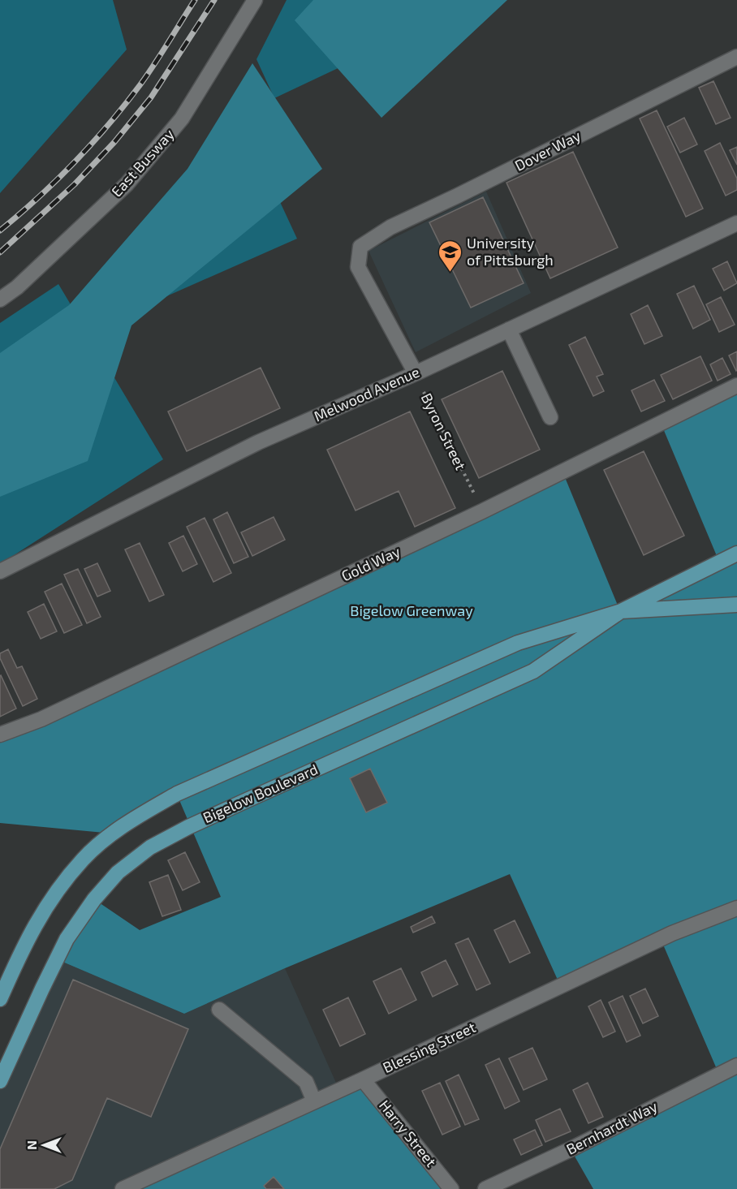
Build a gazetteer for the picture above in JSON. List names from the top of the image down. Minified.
{"streets":{"main road":["Bigelow Boulevard"],"street":["Dover Way","East Busway","Melwood Avenue","Gold Way","Blessing Street","Bernhardt Way","Harry Street"],"path":["Byron Street"]},"crossings":[["Dover Way","Melwood Avenue"],["Dover Way","Byron Street"],["Melwood Avenue","Byron Street"],["Byron Street","Gold Way"],["Blessing Street","Harry Street"]],"parks":["Bigelow Greenway"],"places":{"school or university":["University of Pittsburgh"]},"north":"left"}
